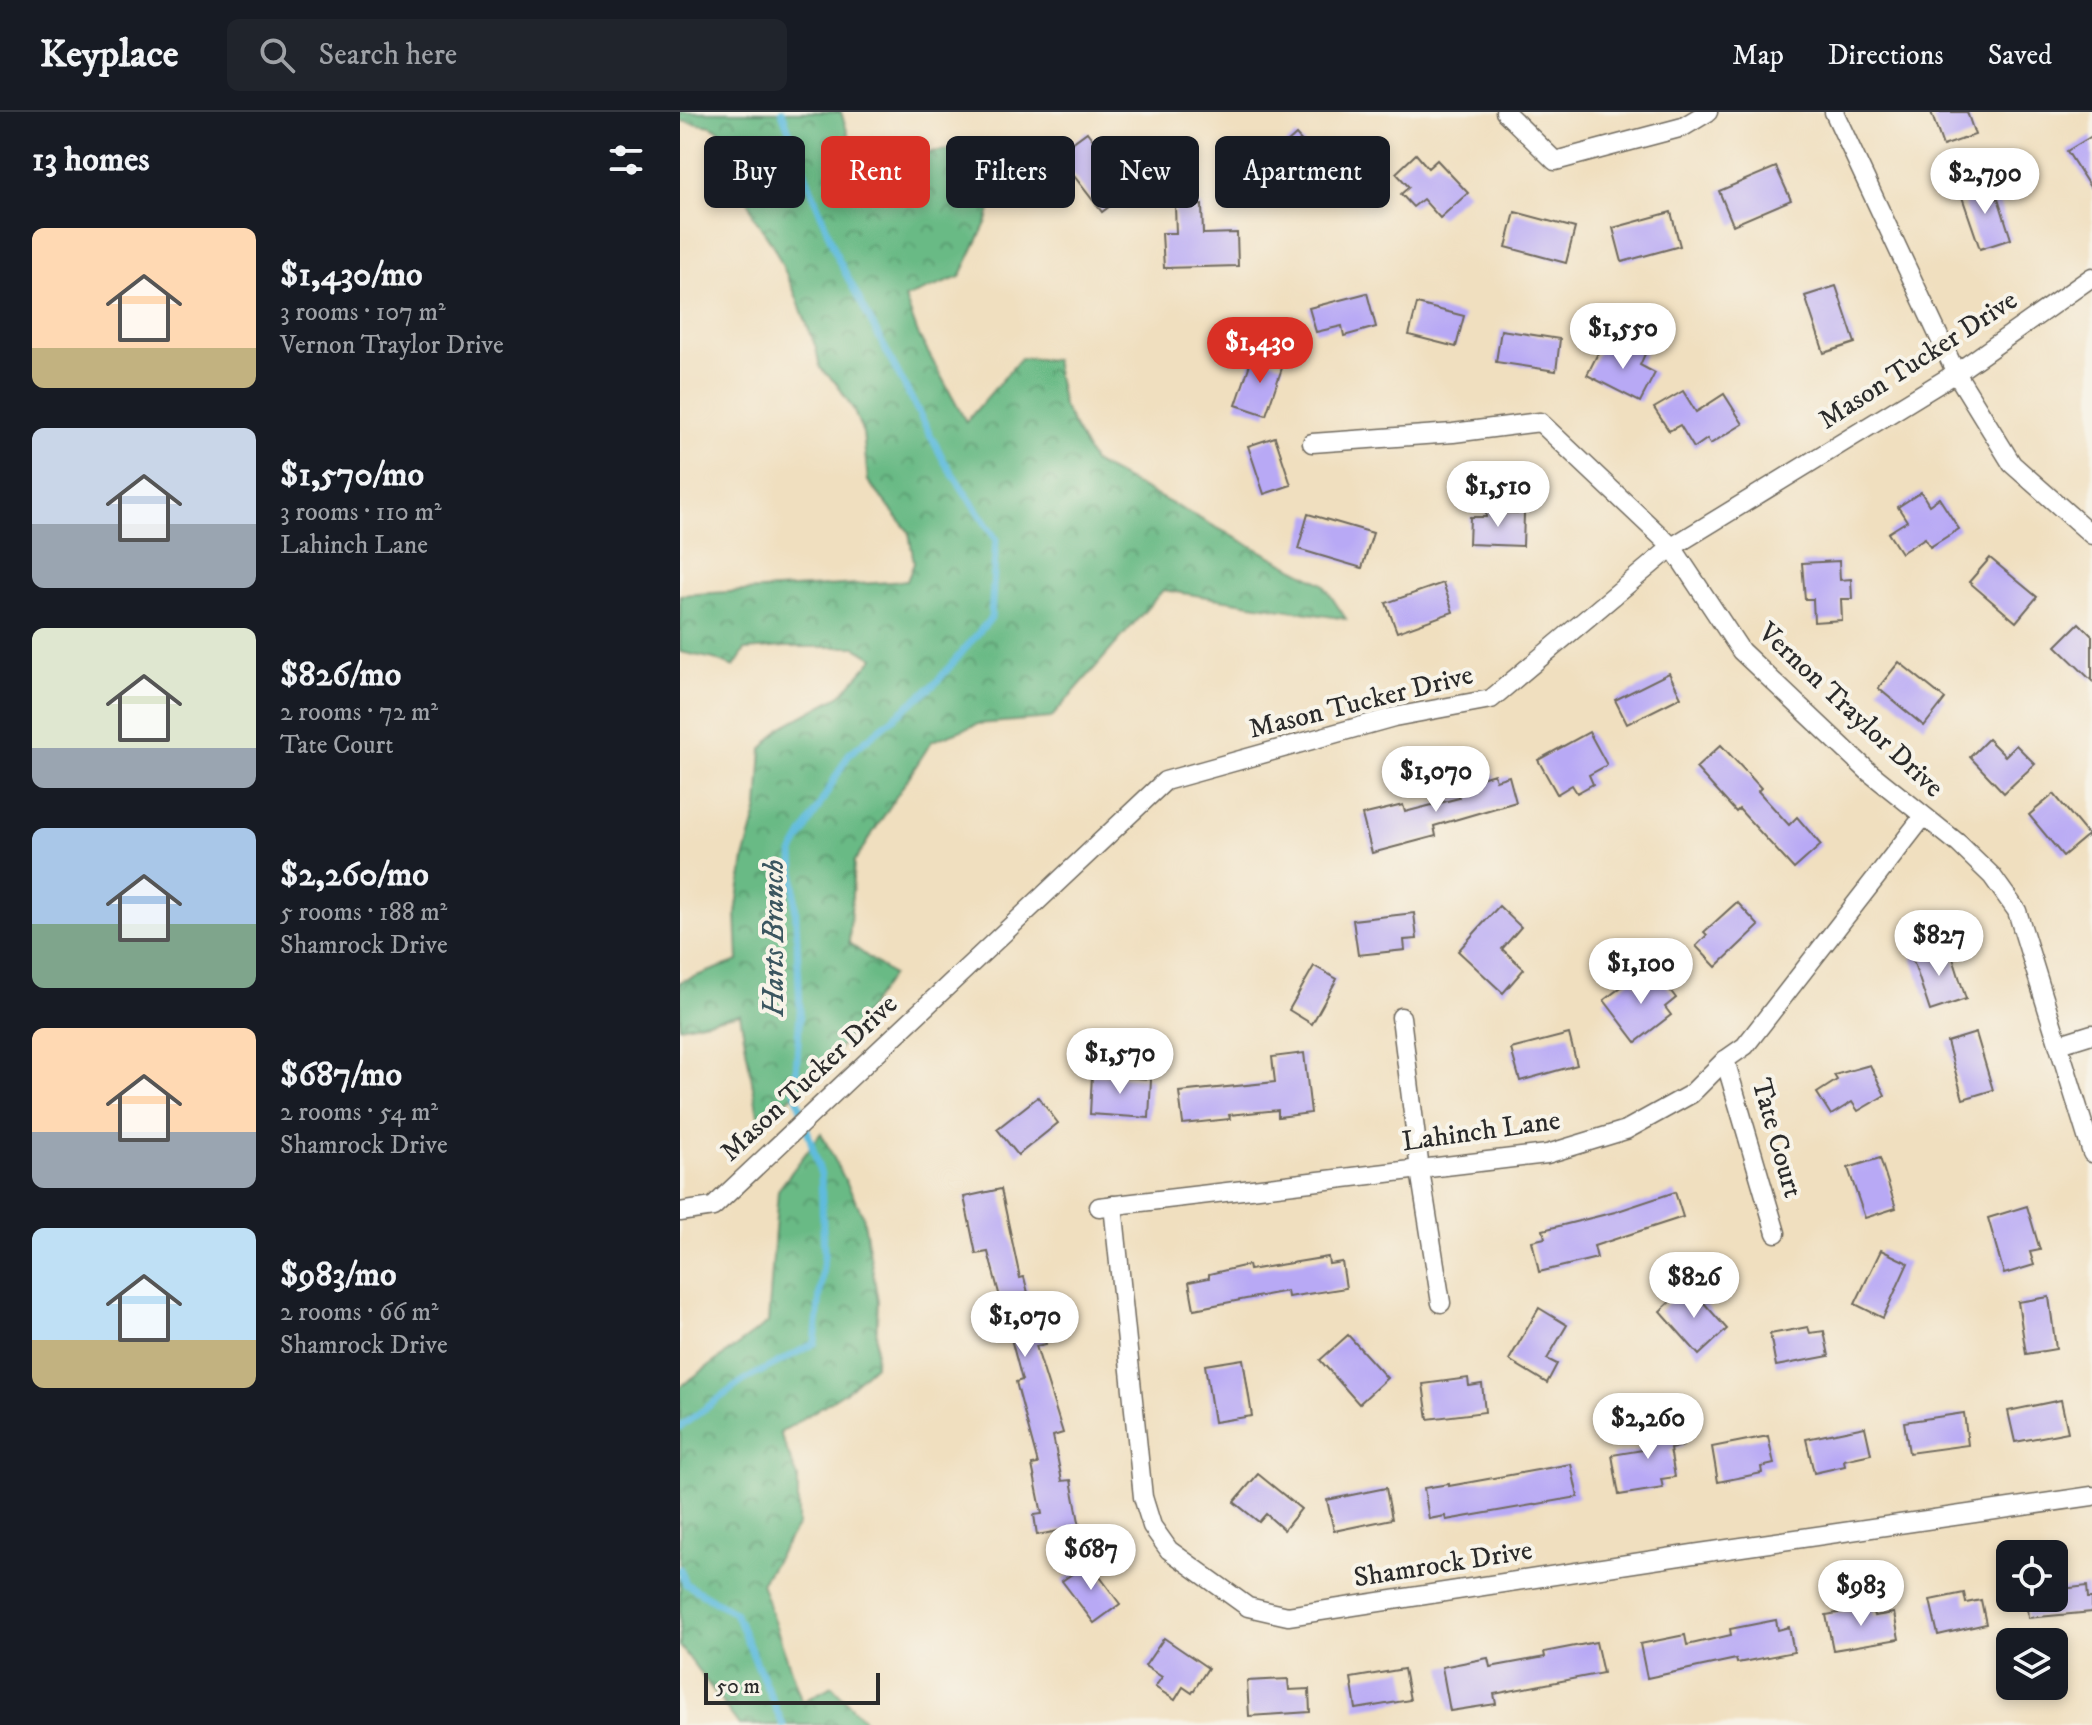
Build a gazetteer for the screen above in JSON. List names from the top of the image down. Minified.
{"streets":{"street":["Mason Tucker Drive","Vernon Traylor Drive","Lahinch Lane","Tate Court","Shamrock Drive"]},"crossings":[["Mason Tucker Drive","Vernon Traylor Drive"],["Vernon Traylor Drive","Lahinch Lane"],["Lahinch Lane","Tate Court"],["Lahinch Lane","Shamrock Drive"]],"water":["Harts Branch"],"scale_bar":"50 m","page":{"header":"Keyplace","search":"Search here","nav":["Map","Directions","Saved"],"heading":"13 homes","chip":["Buy","Rent","Filters","New","Apartment"],"price":["$2,790","$1,550","$1,430","$1,510","$1,070","$827","$1,100","$1,570","$826","$1,070","$2,260","$687","$983"],"list":[{"name":"$1,430/mo","note":"3 rooms · 107 m² · Vernon Traylor Drive"},{"name":"$1,570/mo","note":"3 rooms · 110 m² · Lahinch Lane"},{"name":"$826/mo","note":"2 rooms · 72 m² · Tate Court"},{"name":"$2,260/mo","note":"5 rooms · 188 m² · Shamrock Drive"},{"name":"$687/mo","note":"2 rooms · 54 m² · Shamrock Drive"},{"name":"$983/mo","note":"2 rooms · 66 m² · Shamrock Drive"}],"scale":"50 m"}}
